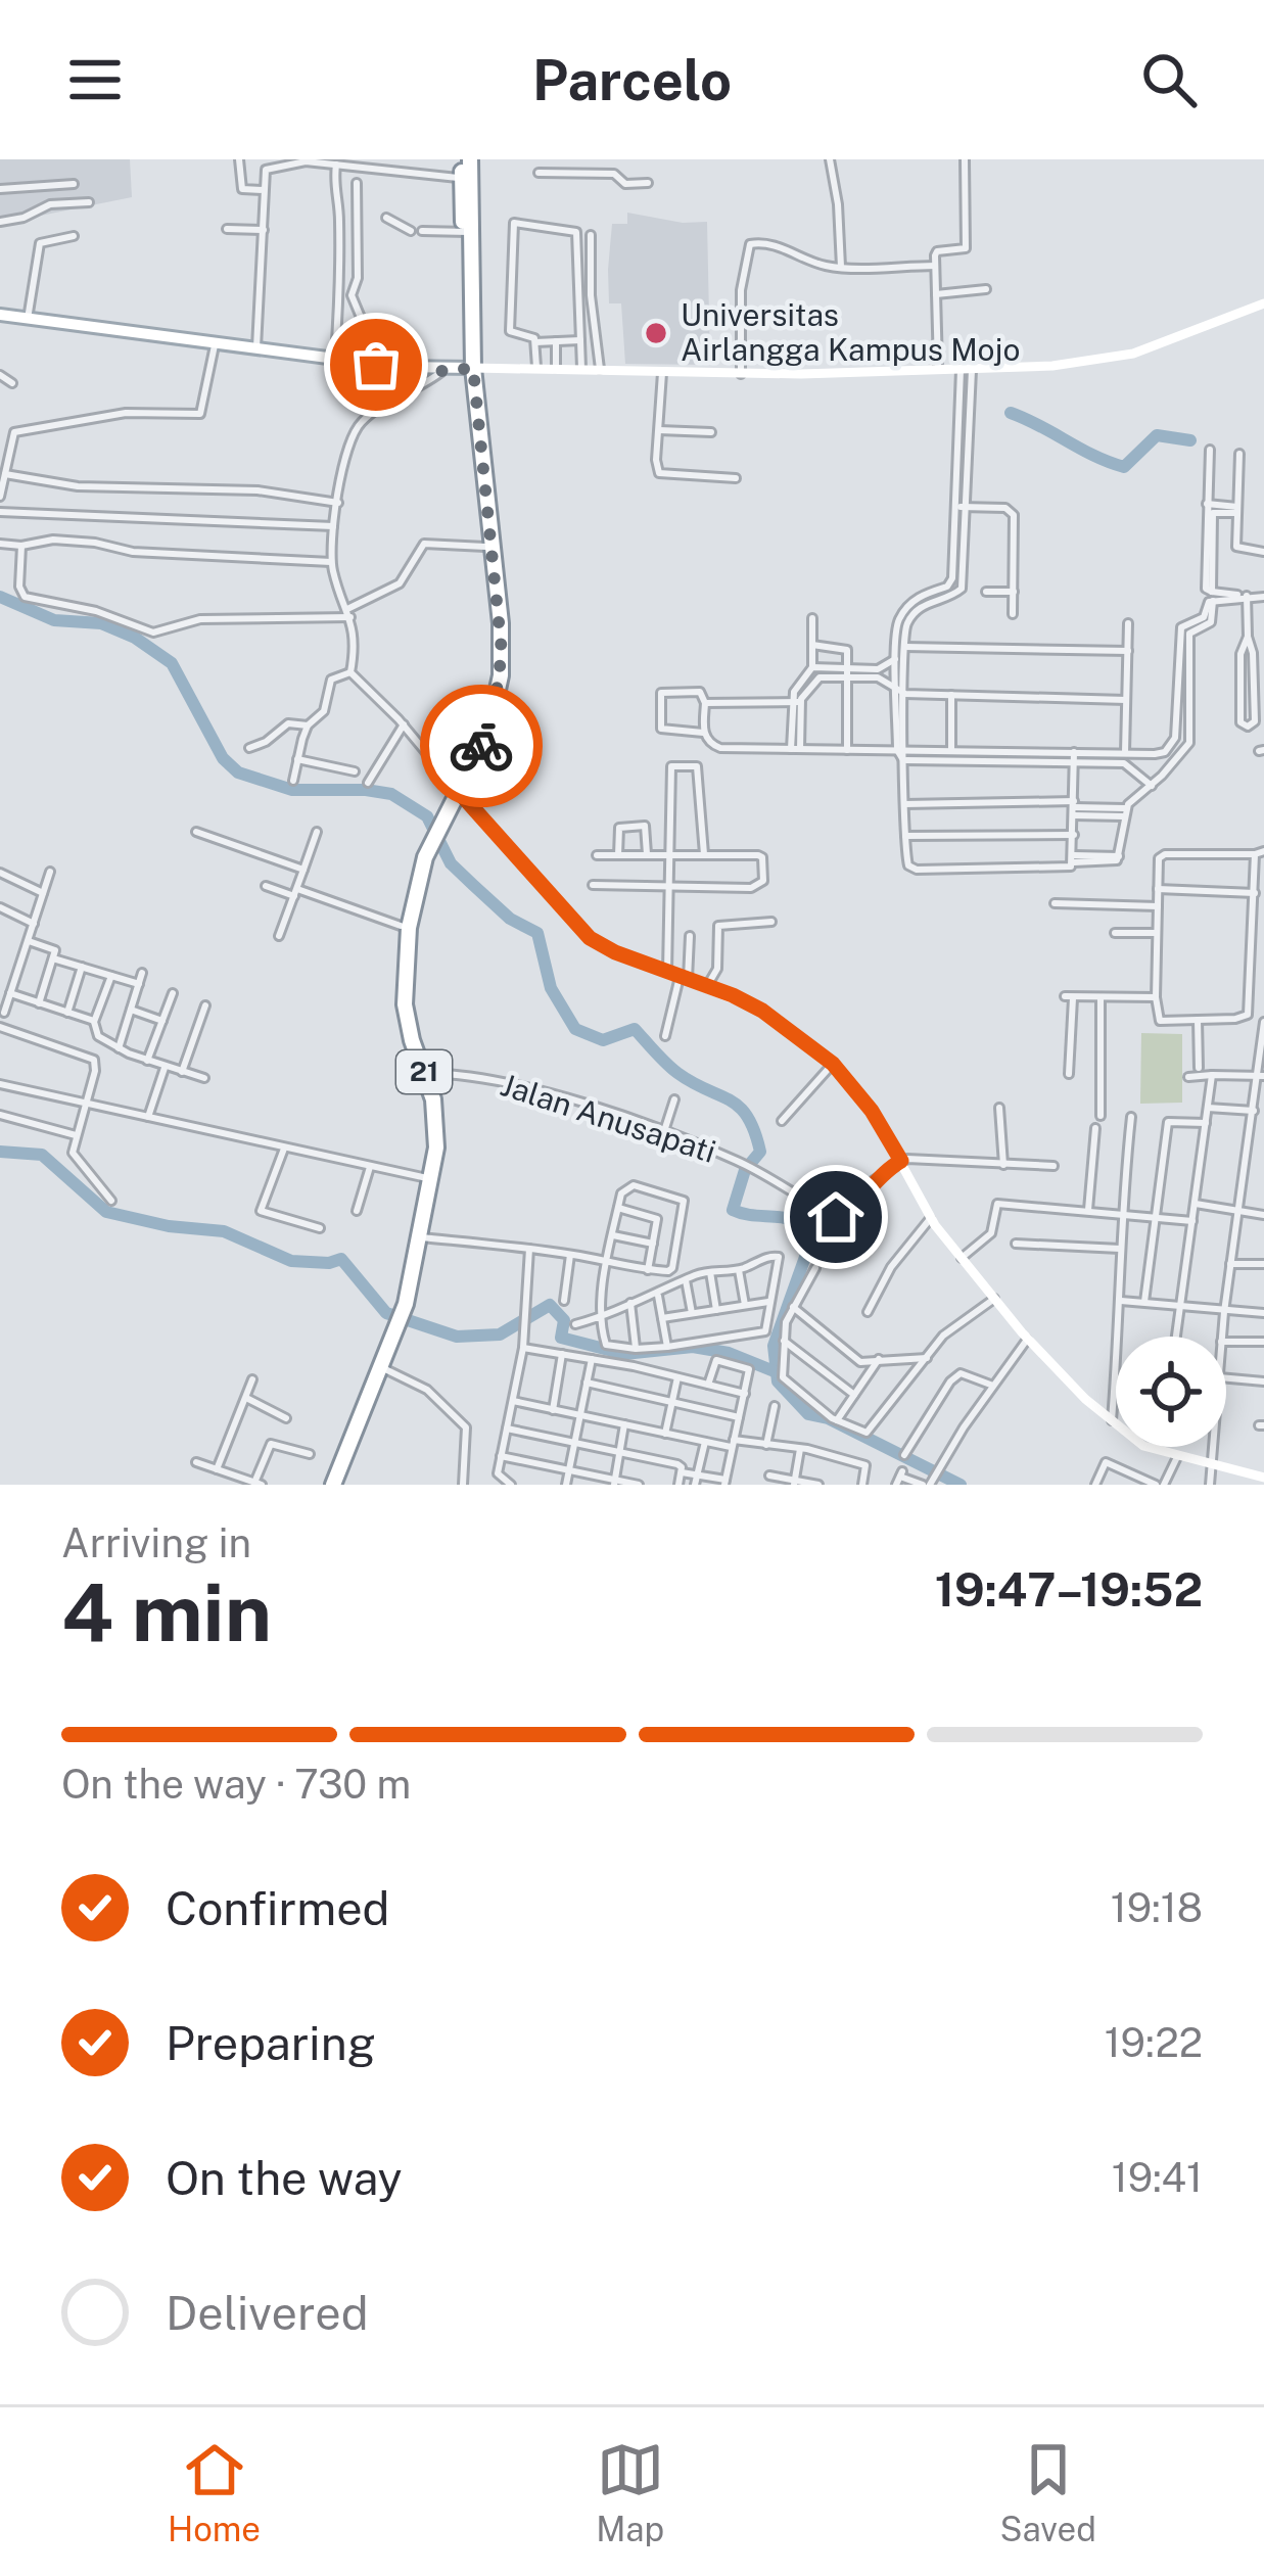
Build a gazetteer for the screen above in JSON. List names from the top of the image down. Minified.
{"streets":{"highway":["21"],"street":["Jalan Anusapati"]},"crossings":[["21","Jalan Anusapati"]],"places":["Universitas Airlangga Kampus Mojo"],"page":{"header":"Parcelo","heading":["4 min","Arriving in","19:47–19:52"],"bar":"On the way · 730 m","list":[["Confirmed","19:18"],["Preparing","19:22"],["On the way","19:41"],"Delivered"],"tabs":["Home","Map","Saved"]}}
